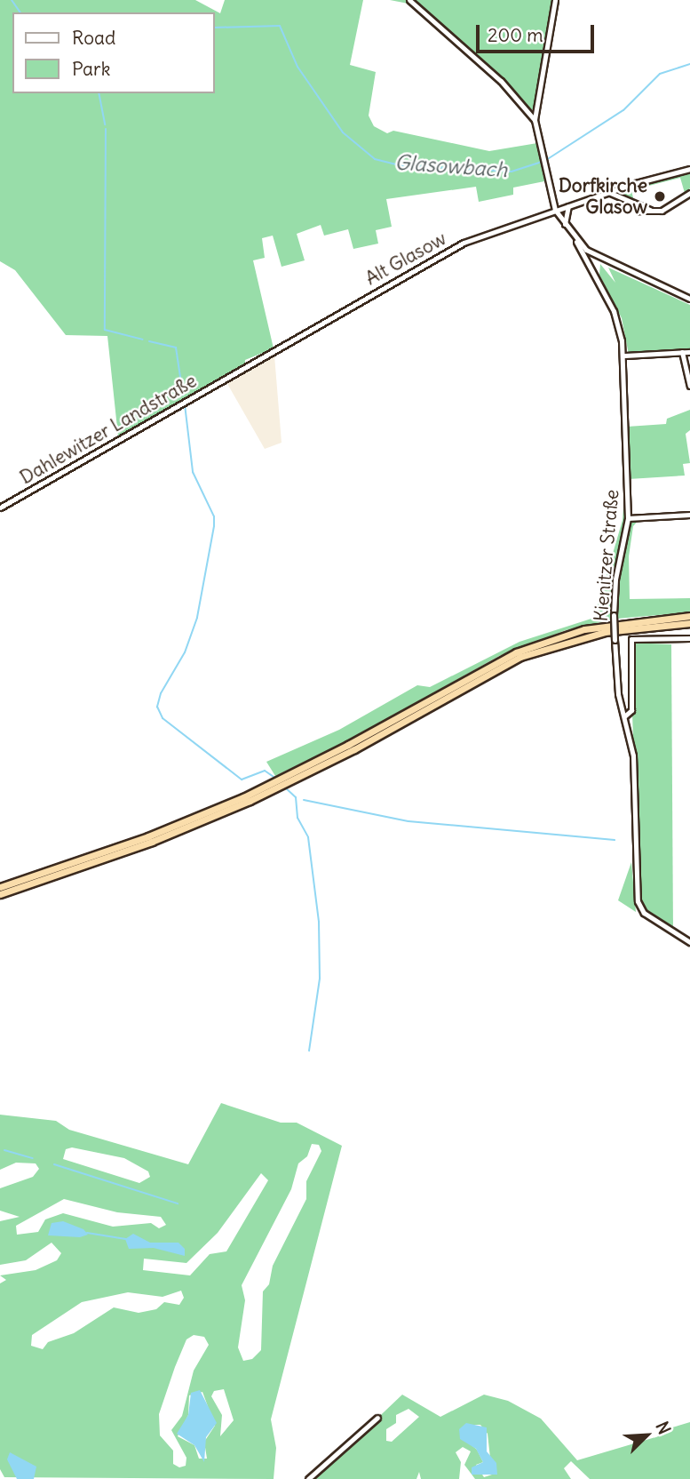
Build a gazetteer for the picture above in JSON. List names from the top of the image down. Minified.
{"streets":{"street":["Alt Glasow","Dahlewitzer Landstraße","Kienitzer Straße"]},"crossings":[["Alt Glasow","Dahlewitzer Landstraße"]],"water":["Glasowbach"],"places":["Dorfkirche Glasow"],"legend":["Road","Park"],"scale_bar":"200 m","north":"top right"}
